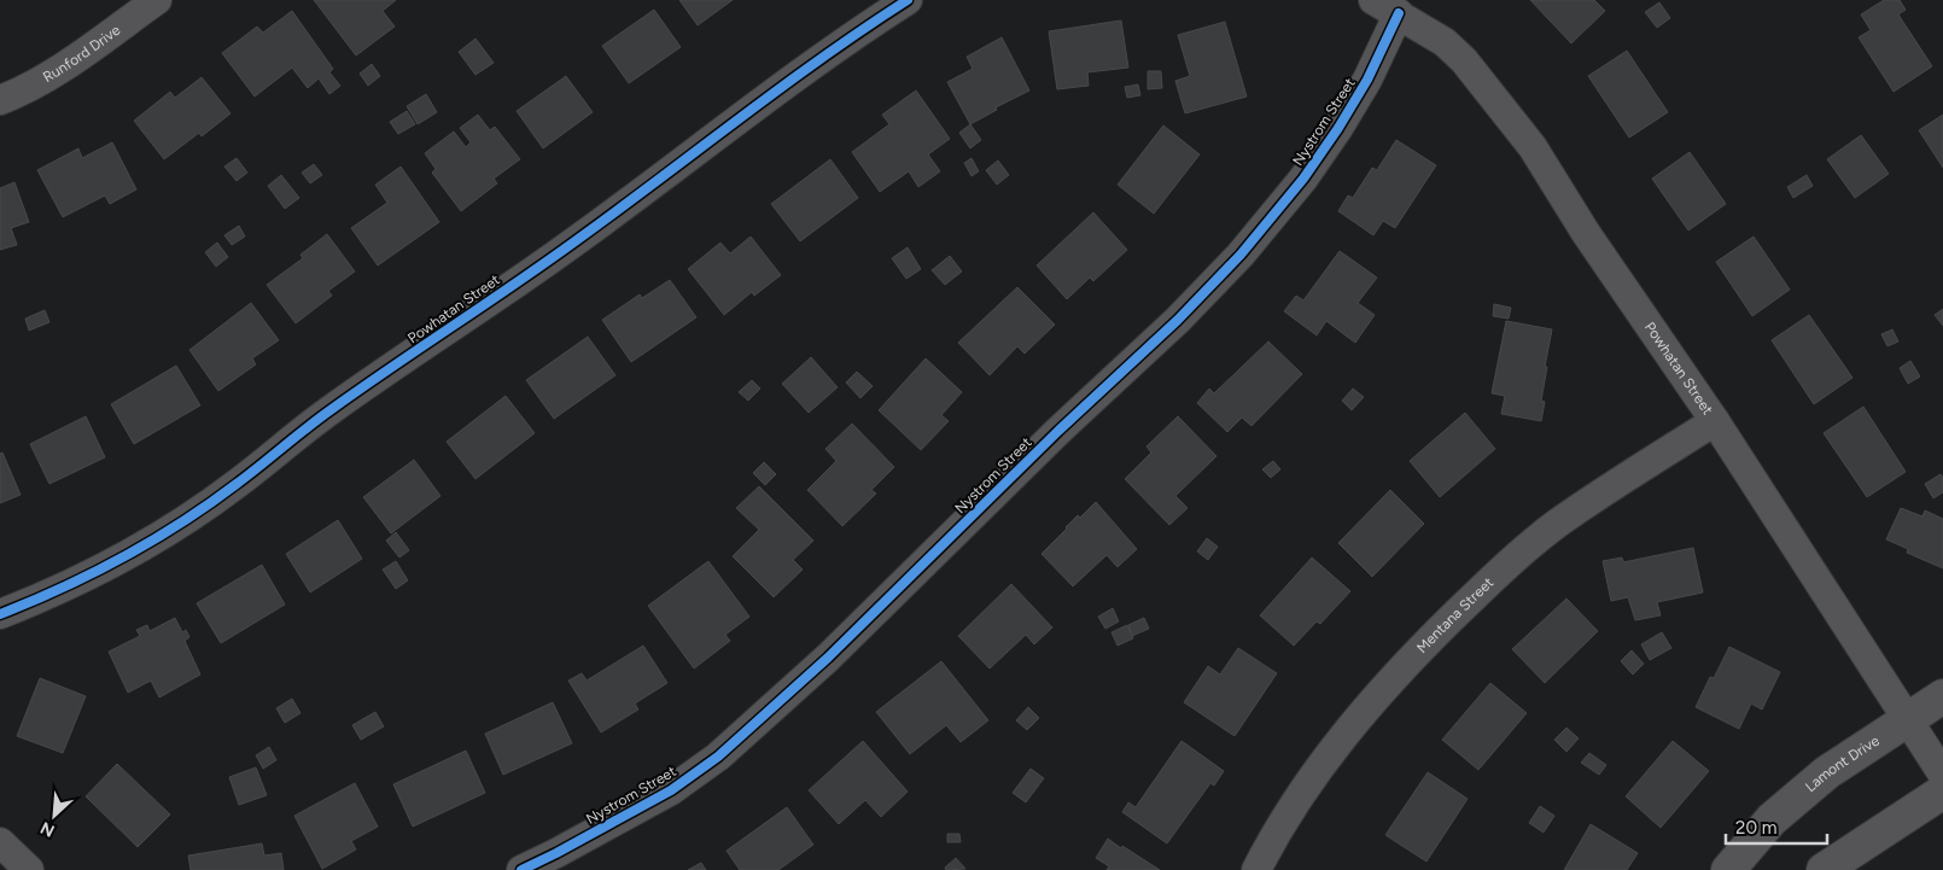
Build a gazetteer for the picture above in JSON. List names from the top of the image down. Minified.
{"streets":{"street":["Runford Drive","Nystrom Street","Powhatan Street","Mentana Street","Lamont Drive"]},"crossings":[["Nystrom Street","Powhatan Street"],["Powhatan Street","Mentana Street"],["Powhatan Street","Lamont Drive"]],"scale_bar":"20 m","north":"bottom left"}
